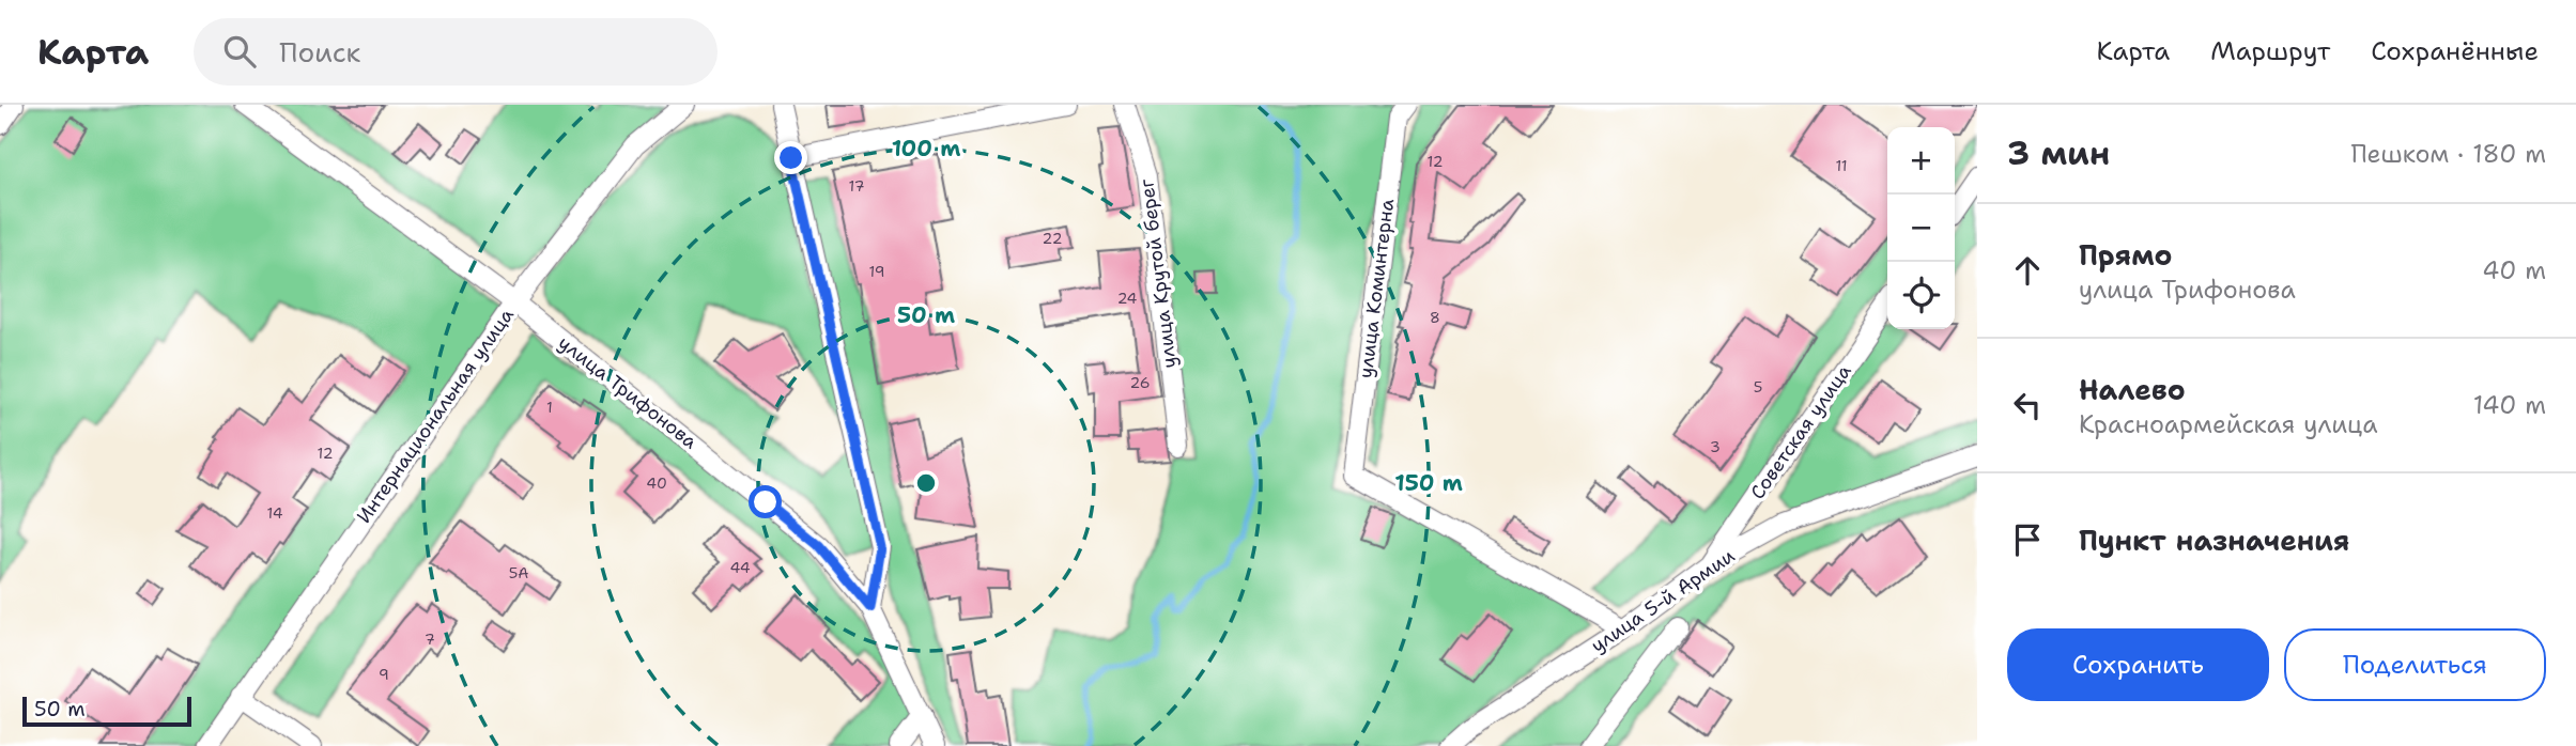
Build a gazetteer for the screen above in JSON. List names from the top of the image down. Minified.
{"streets":{"street":["улица Крутой берег","улица Коминтерна","улица Трифонова","Интернациональная улица","Советская улица","улица 5-й Армии"]},"crossings":[["улица Коминтерна","улица 5-й Армии"],["улица Трифонова","Интернациональная улица"],["Советская улица","улица 5-й Армии"]],"house_numbers":["12","11","17","22","19","24","8","26","5","1","3","12","40","14","44","5А","7","9"],"scale_bar":"50 m","page":{"header":"Карта","search":"Поиск","nav":["Карта","Маршрут","Сохранённые"],"heading":["3 мин","Пешком · 180 m"],"map_buttons":["+","−"],"list":[["Прямо","улица Трифонова","40 m"],["Налево","Красноармейская улица","140 m"],"Пункт назначения"],"buttons":["Сохранить","Поделиться"],"scale":"50 m"},"rings":["100 m","50 m","150 m"]}
